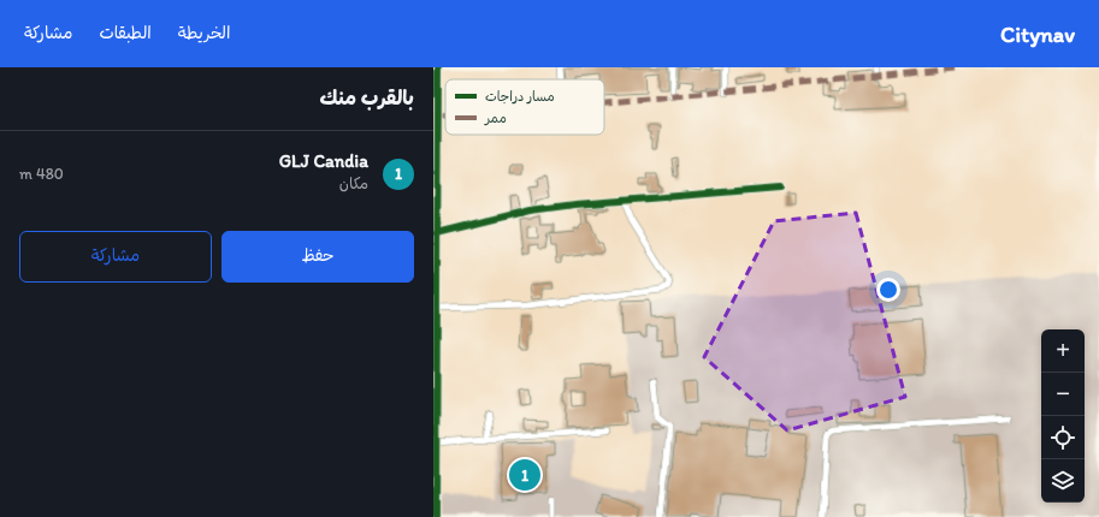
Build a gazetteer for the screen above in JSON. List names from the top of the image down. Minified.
{"legend":["مسار دراجات","ممر"],"page":{"header":"Citynav","nav":["الخريطة","الطبقات","مشاركة"],"heading":"بالقرب منك","list":[{"mark":"1","name":"GLJ Candia","note":"مكان","value":"480 m"}],"buttons":["حفظ","مشاركة"],"map_buttons":["+","−"],"pins":"1"}}
